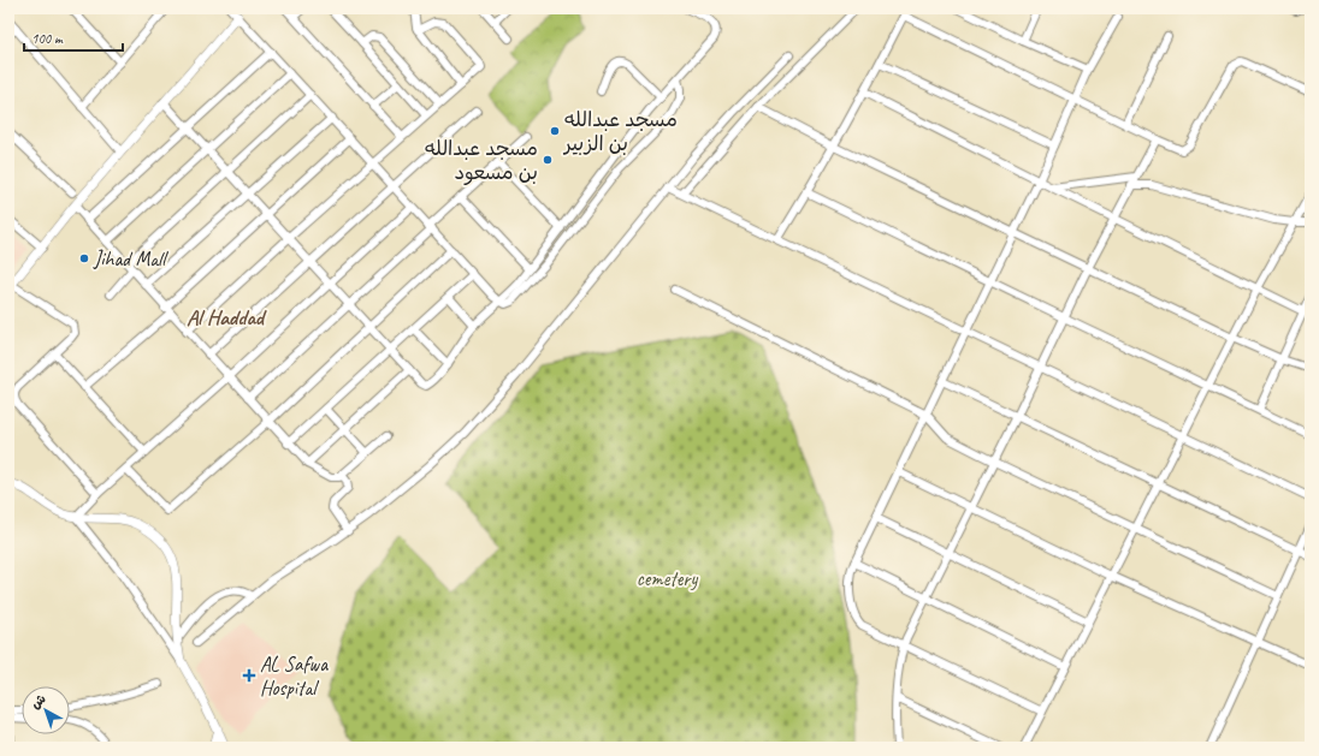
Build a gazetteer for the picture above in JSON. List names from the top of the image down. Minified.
{"districts":["Al Haddad"],"parks":["cemetery"],"places":{"other":["مسجد عبدالله بن الزبير","مسجد عبدالله بن مسعود","Jihad Mall"],"health":["AL Safwa Hospital"]},"scale_bar":"100 m","north":"top left"}
